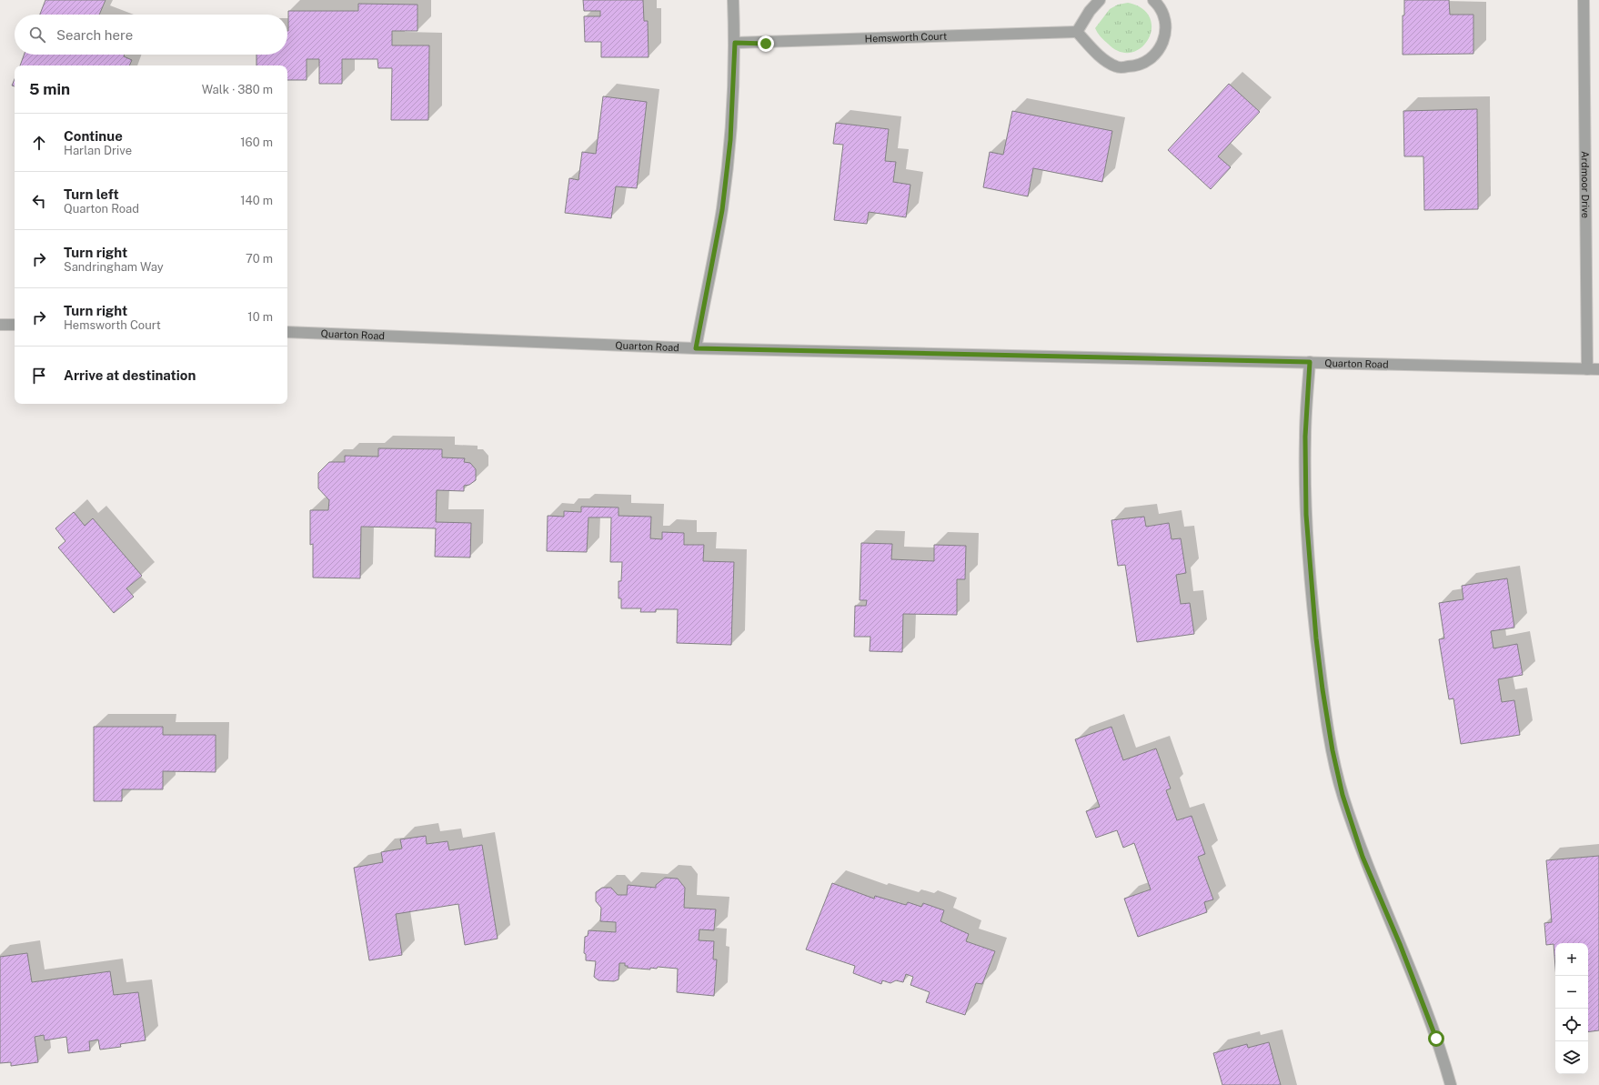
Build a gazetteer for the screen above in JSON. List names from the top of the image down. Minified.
{"streets":{"street":["Hemsworth Court","Ardmoor Drive","Quarton Road"]},"crossings":[["Ardmoor Drive","Quarton Road"]],"page":{"search":"Search here","heading":["5 min","Walk · 380 m"],"list":[["Continue","Harlan Drive","160 m"],["Turn left","Quarton Road","140 m"],["Turn right","Sandringham Way","70 m"],["Turn right","Hemsworth Court","10 m"],"Arrive at destination"],"map_buttons":["+","−"]}}
